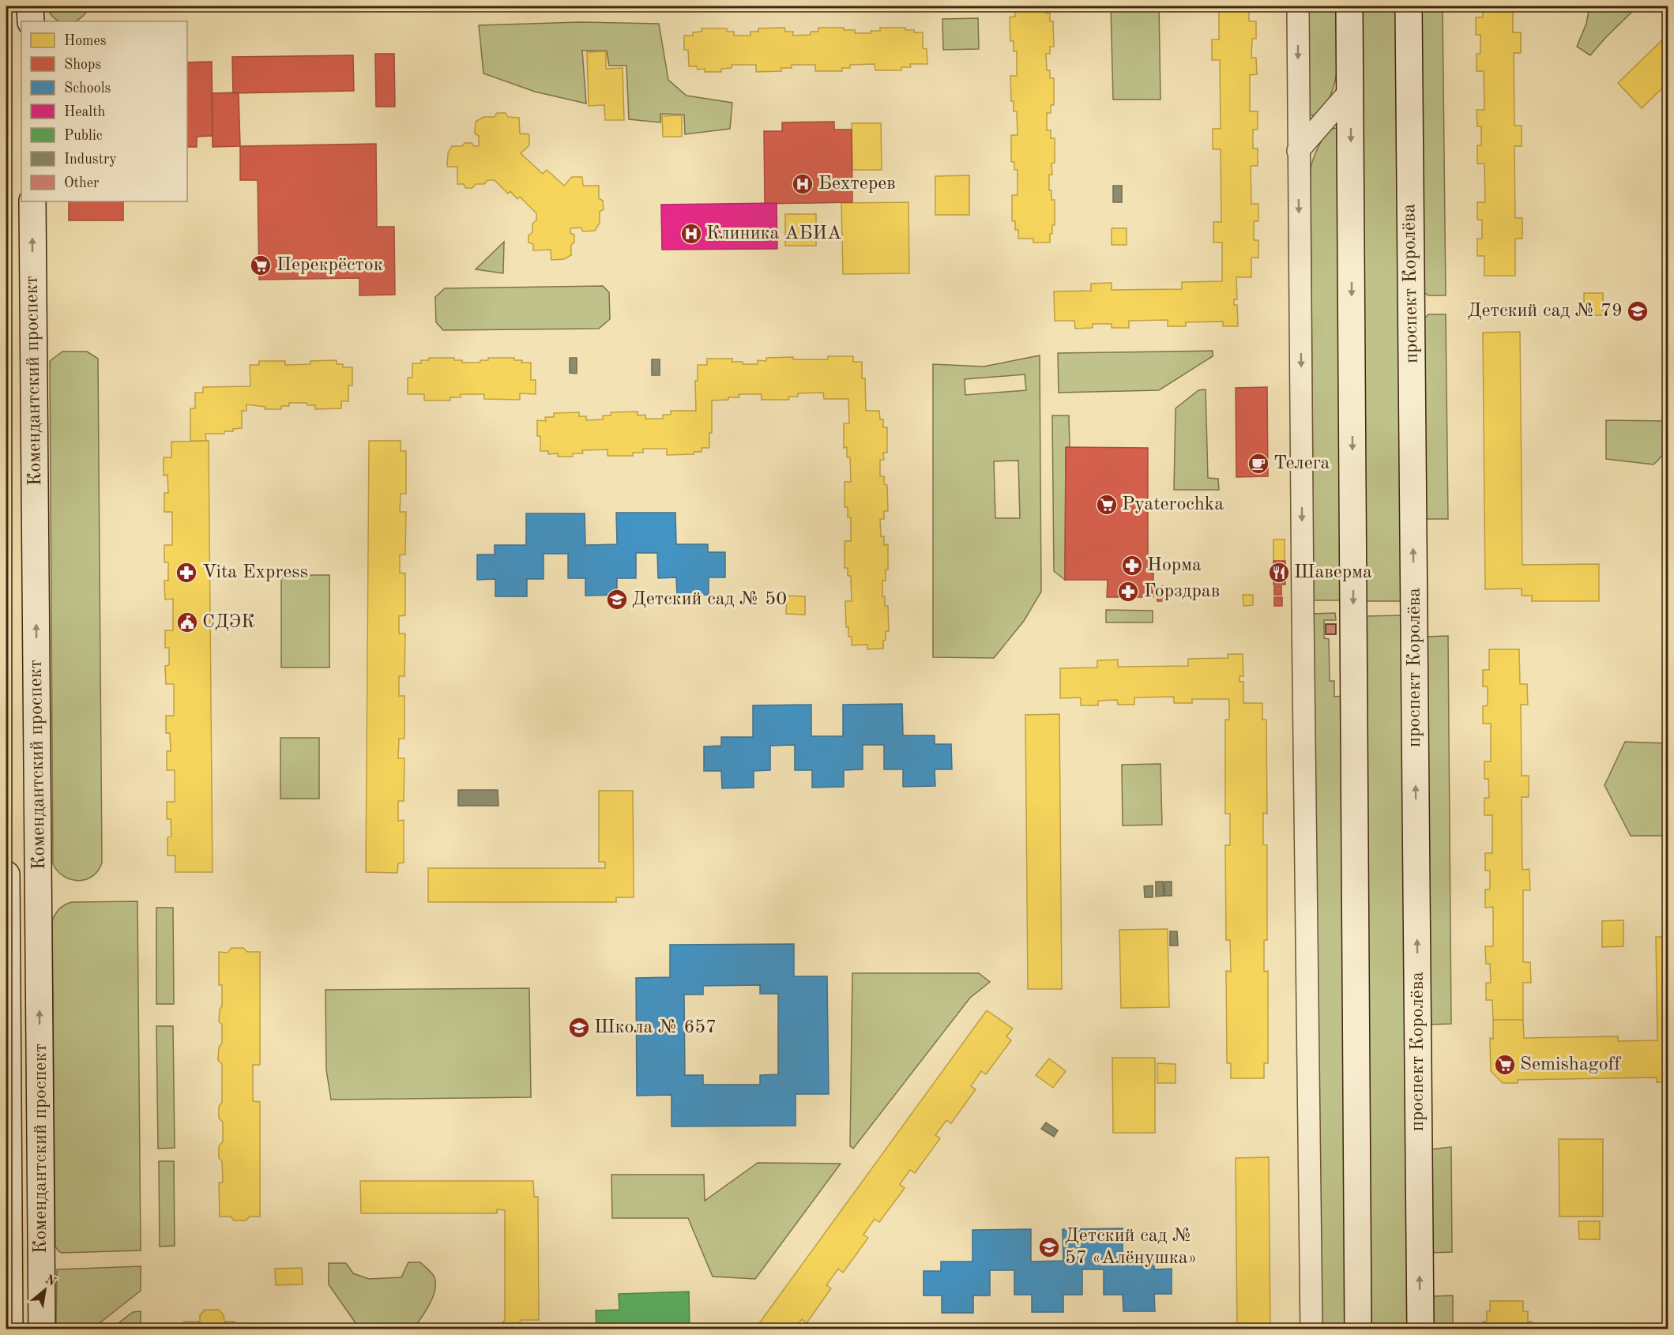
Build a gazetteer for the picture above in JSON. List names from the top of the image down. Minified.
{"streets":{"street":["проспект Королёва","Комендантский проспект"]},"places":{"hospital":["Бехтерев","Клиника АБИА"],"supermarket":["Перекрёсток","Pyaterochka","Semishagoff"],"school or university":["Детский сад № 79","Детский сад № 50","Школа № 657","Детский сад № 57 «Алёнушка»"],"cafe":["Телега"],"pharmacy":["Норма","Vita Express","Горздрав"],"restaurant":["Шаверма"],"public building":["СДЭК"]},"legend":["Homes","Shops","Schools","Health","Public","Industry","Other"],"north":"top right"}
